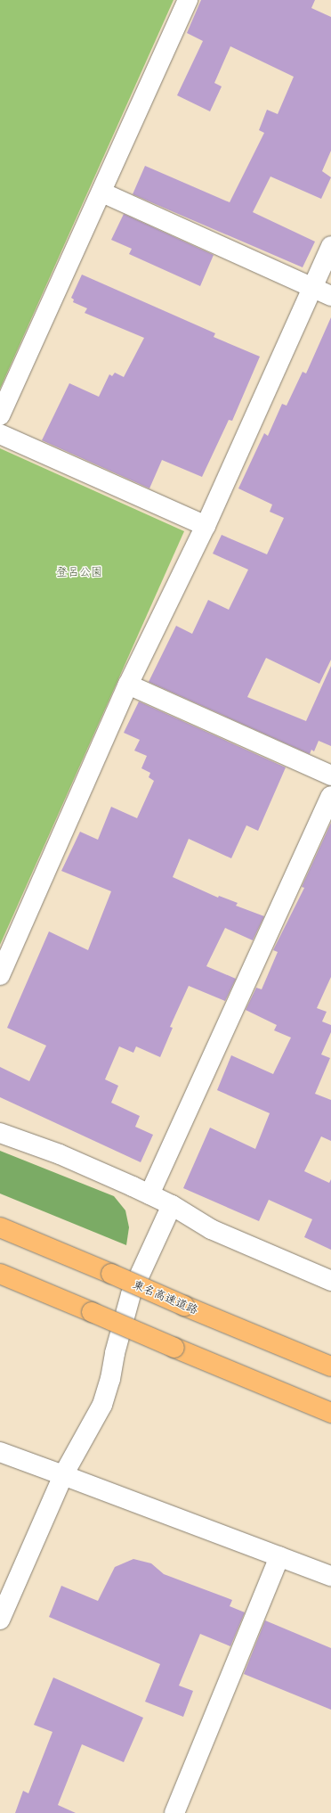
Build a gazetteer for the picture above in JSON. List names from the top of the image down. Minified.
{"streets":{"highway":["東名高速道路"]},"parks":["登呂公園"]}
